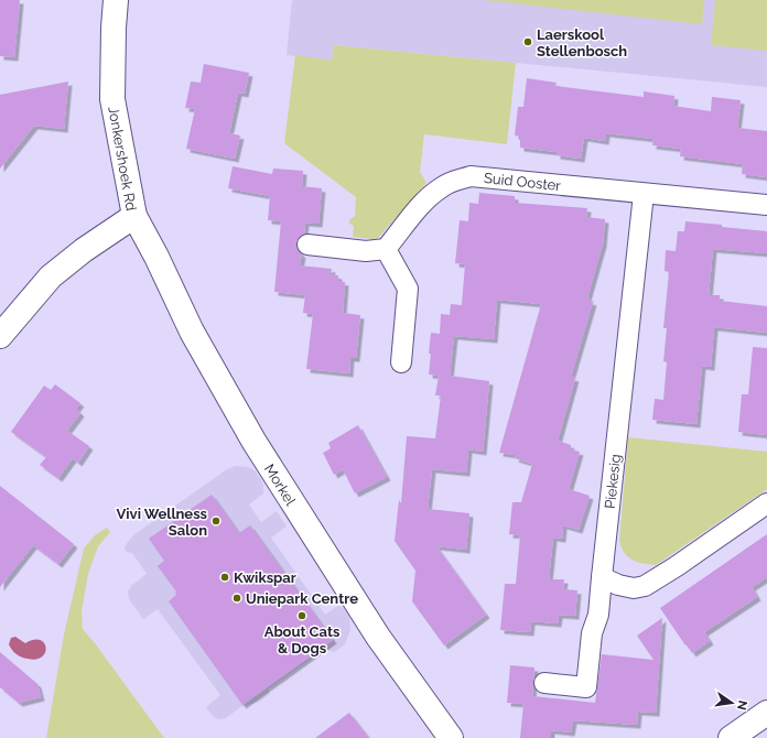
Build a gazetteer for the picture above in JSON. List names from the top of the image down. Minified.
{"streets":{"street":["Jonkershoek Rd","Suid Ooster","Piekesig","Morkel"]},"crossings":[["Jonkershoek Rd","Morkel"],["Suid Ooster","Piekesig"]],"places":["Laerskool Stellenbosch","Vivi Wellness Salon","Kwikspar","Uniepark Centre","About Cats & Dogs"],"north":"right"}
